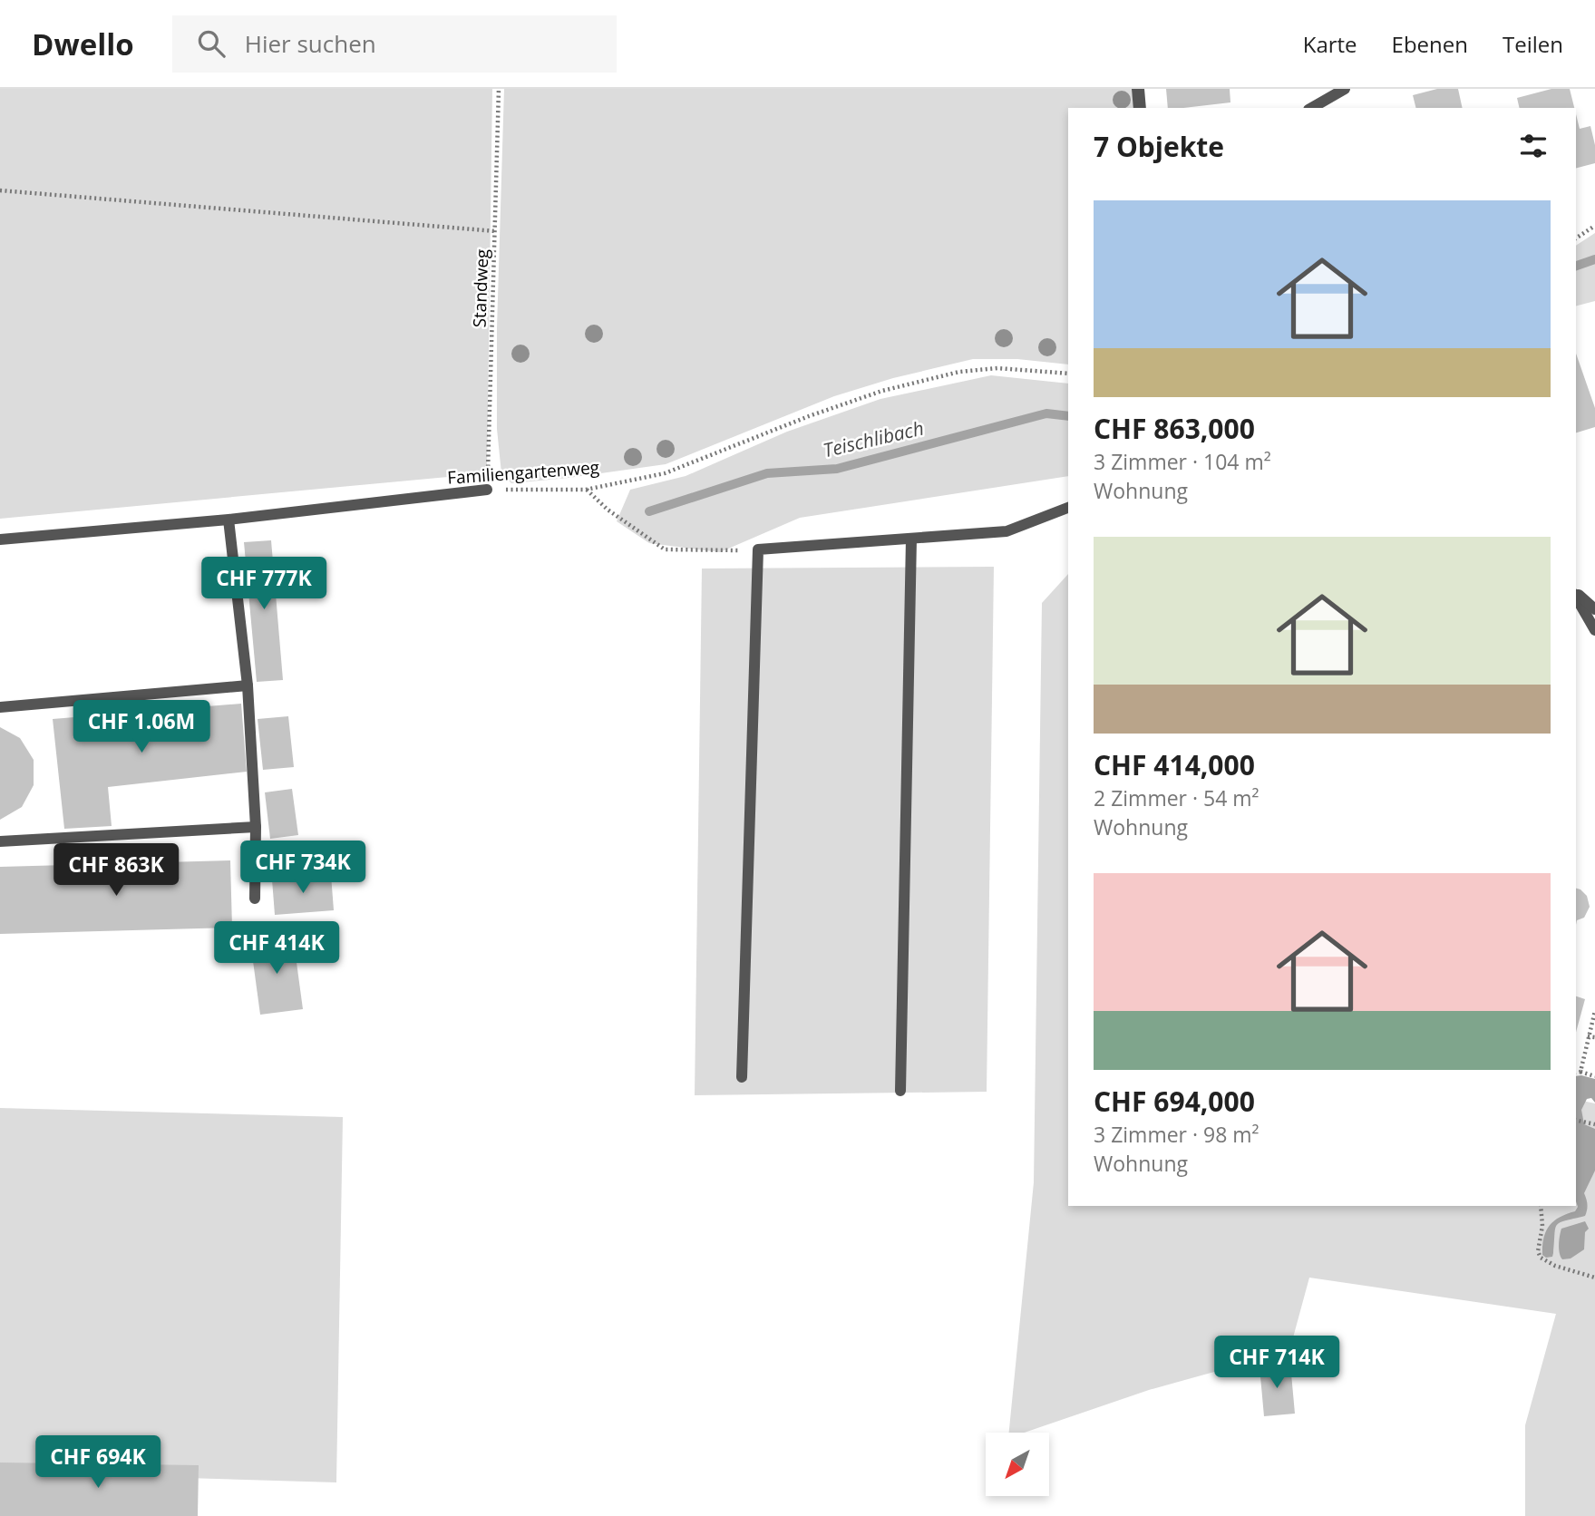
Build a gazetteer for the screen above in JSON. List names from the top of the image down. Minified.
{"streets":{"lane":["Familiengartenweg"],"path":["Standweg"]},"crossings":[["Standweg","Familiengartenweg"]],"water":["Teischlibach"],"north":"bottom left","page":{"header":"Dwello","search":"Hier suchen","nav":["Karte","Ebenen","Teilen"],"heading":"7 Objekte","list":[{"name":"CHF 863,000","note":"3 Zimmer · 104 m² · Wohnung"},{"name":"CHF 414,000","note":"2 Zimmer · 54 m² · Wohnung"},{"name":"CHF 694,000","note":"3 Zimmer · 98 m² · Wohnung"}],"price":["CHF 777K","CHF 1.06M","CHF 734K","CHF 863K","CHF 414K","CHF 714K","CHF 694K"]}}
